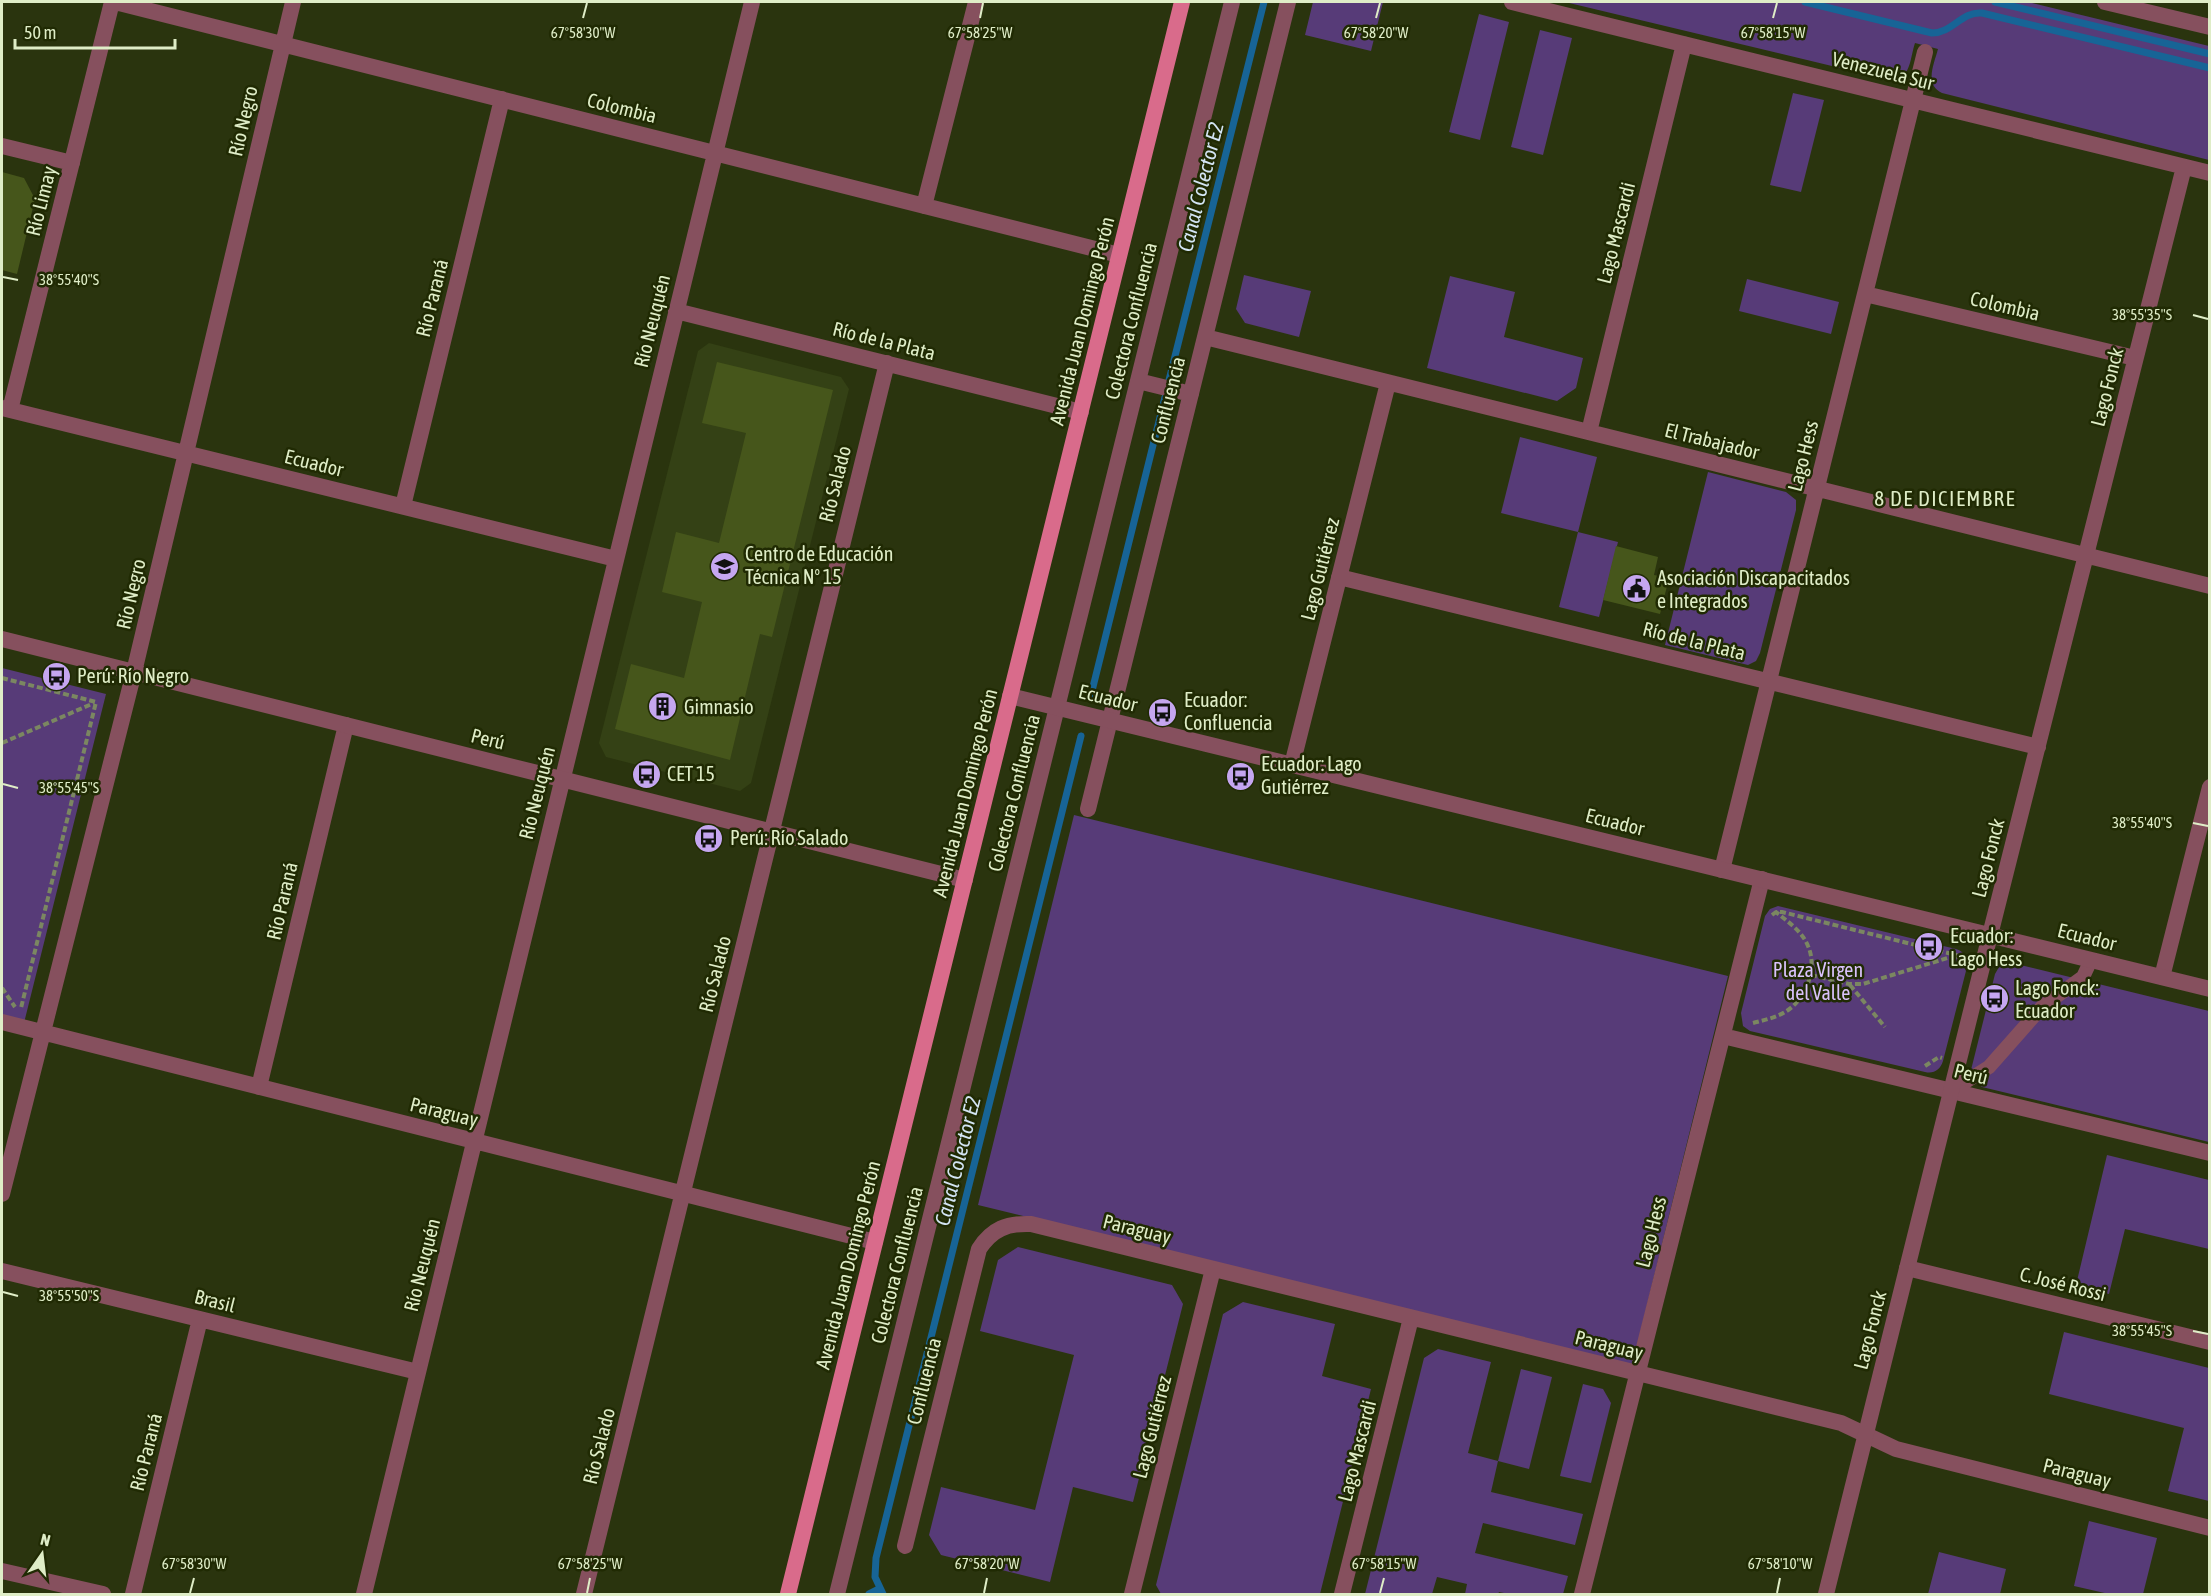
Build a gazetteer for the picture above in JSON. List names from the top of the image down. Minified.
{"streets":{"main road":["Avenida Juan Domingo Perón"],"street":["Venezuela Sur","Colombia","Río Negro","Río Limay","Lago Mascardi","Río Paraná","Río Neuquén","Colectora Confluencia","Río de la Plata","Lago Fonck","Confluencia","El Trabajador","Lago Hess","Ecuador","Río Salado","Lago Gutiérrez","Perú","Paraguay","C. José Rossi","Brasil"]},"crossings":[["Venezuela Sur","Lago Mascardi"],["Venezuela Sur","Lago Fonck"],["Venezuela Sur","Lago Hess"],["Colombia","Río Negro"],["Colombia","Río Limay"],["Colombia","Río Paraná"],["Colombia","Río Neuquén"],["Colombia","Avenida Juan Domingo Perón"],["Colombia","Lago Fonck"],["Colombia","Lago Hess"],["Río Negro","Ecuador"],["Río Negro","Perú"],["Río Negro","Paraguay"],["Río Limay","Ecuador"],["Lago Mascardi","El Trabajador"],["Lago Mascardi","Paraguay"],["Río Paraná","Ecuador"],["Río Paraná","Perú"],["Río Paraná","Paraguay"],["Río Paraná","Brasil"],["Río Neuquén","Río de la Plata"],["Río Neuquén","Ecuador"],["Río Neuquén","Perú"],["Río Neuquén","Paraguay"],["Río Neuquén","Brasil"],["Avenida Juan Domingo Perón","Río de la Plata"],["Avenida Juan Domingo Perón","Ecuador"],["Avenida Juan Domingo Perón","Perú"],["Avenida Juan Domingo Perón","Paraguay"],["Colectora Confluencia","Ecuador"],["Río de la Plata","Lago Fonck"],["Río de la Plata","Lago Hess"],["Río de la Plata","Río Salado"],["Río de la Plata","Lago Gutiérrez"],["Lago Fonck","El Trabajador"],["Lago Fonck","Ecuador"],["Lago Fonck","Perú"],["Lago Fonck","Paraguay"],["Lago Fonck","C. José Rossi"],["Confluencia","El Trabajador"],["Confluencia","Ecuador"],["Confluencia","Paraguay"],["El Trabajador","Lago Hess"],["El Trabajador","Lago Gutiérrez"],["Lago Hess","Ecuador"],["Lago Hess","Perú"],["Lago Hess","Paraguay"],["Ecuador","Lago Gutiérrez"],["Río Salado","Perú"],["Río Salado","Paraguay"],["Lago Gutiérrez","Paraguay"]],"districts":["8 DE DICIEMBRE"],"water":["Canal Colector E2"],"parks":["Plaza Virgen del Valle"],"places":{"school or university":["Centro de Educación Técnica N° 15"],"public building":["Asociación Discapacitados e Integrados"],"bus stop":["Perú: Río Negro","Ecuador: Confluencia","CET 15","Ecuador: Lago Gutiérrez","Perú: Río Salado","Ecuador: Lago Hess","Lago Fonck: Ecuador"],"building":["Gimnasio"]},"scale_bar":"50 m","north":"top","coordinates":["67°58'20\"W","67°58'15\"W","67°58'30\"W","67°58'25\"W","38°55'40\"S","38°55'35\"S","38°55'45\"S","38°55'50\"S","67°58'10\"W"]}
